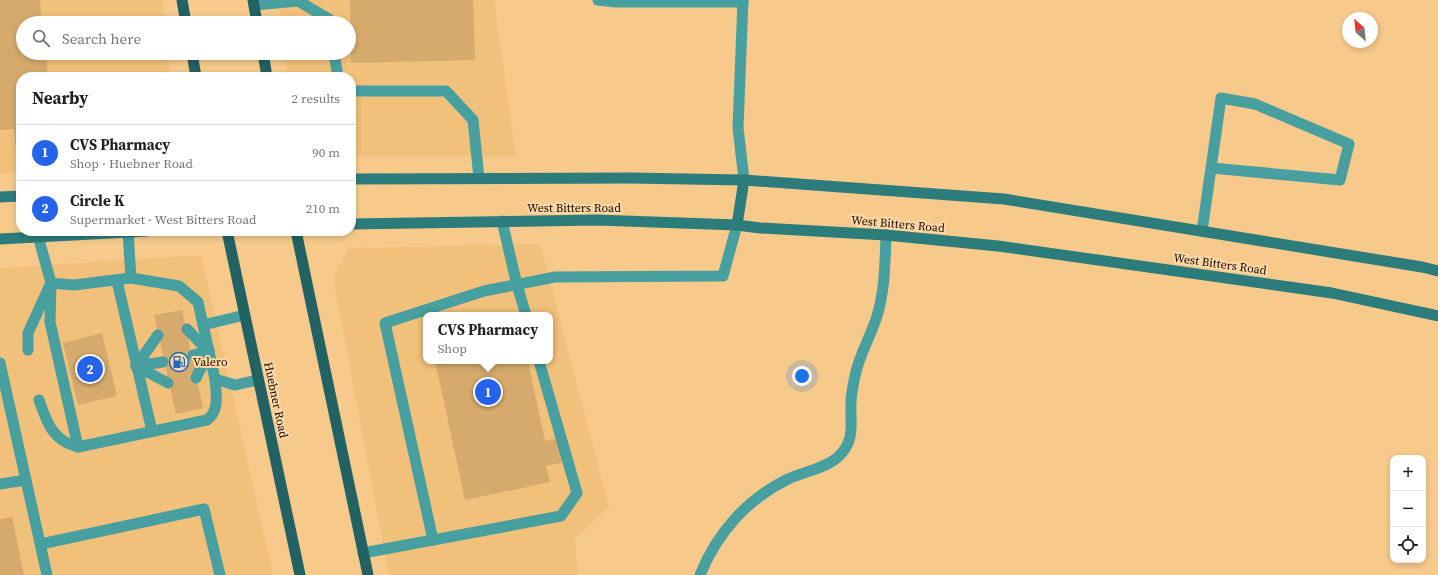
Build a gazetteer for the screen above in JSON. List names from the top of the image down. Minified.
{"streets":{"main road":["West Bitters Road","Huebner Road"]},"places":{"fuel station":["Valero"]},"north":"top left","page":{"search":"Search here","heading":["Nearby","2 results"],"list":[{"mark":"1","name":"CVS Pharmacy","note":"Shop · Huebner Road","value":"90 m"},{"mark":"2","name":"Circle K","note":"Supermarket · West Bitters Road","value":"210 m"}],"popup":["CVS Pharmacy","Shop"],"pins":["2","1"],"map_buttons":["+","−"]}}
